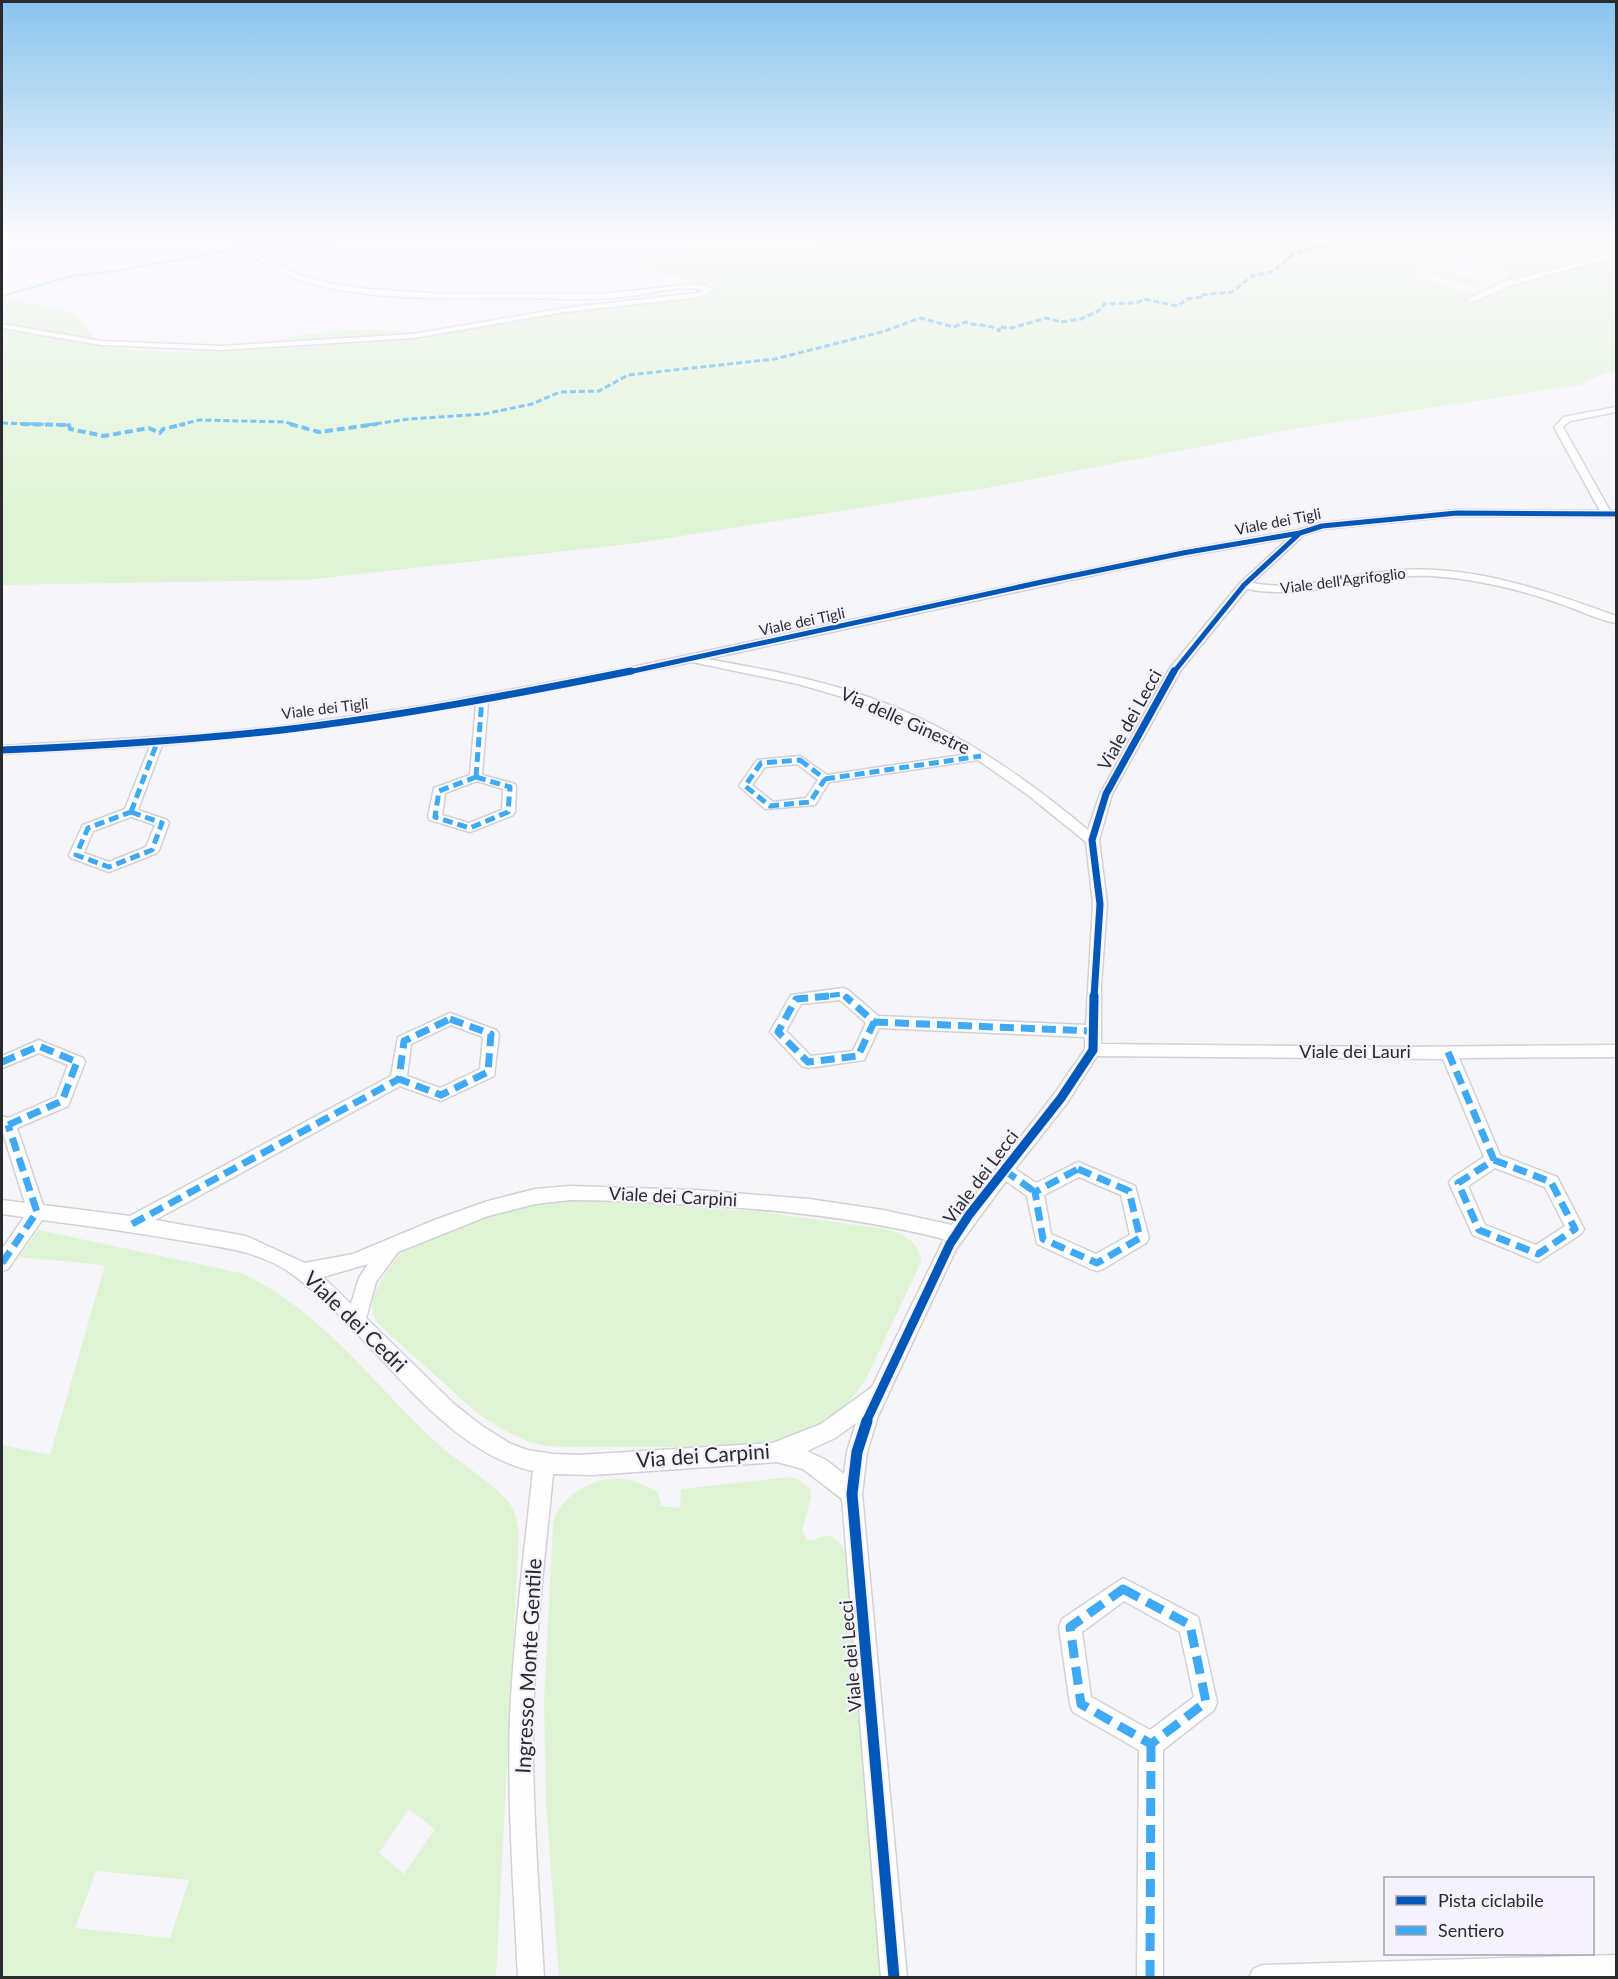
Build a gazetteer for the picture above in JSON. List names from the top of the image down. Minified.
{"streets":{"street":["Viale dei Tigli","Viale dell'Agrifoglio","Viale dei Lecci","Via delle Ginestre","Viale dei Lauri","Viale dei Carpini","Viale dei Cedri","Via dei Carpini","Ingresso Monte Gentile"]},"crossings":[["Viale dei Tigli","Viale dei Lecci"],["Viale dei Tigli","Via delle Ginestre"],["Viale dell'Agrifoglio","Viale dei Lecci"],["Viale dei Lecci","Via delle Ginestre"],["Viale dei Lecci","Viale dei Lauri"],["Viale dei Lecci","Viale dei Carpini"],["Viale dei Lecci","Via dei Carpini"],["Viale dei Carpini","Viale dei Cedri"],["Viale dei Cedri","Via dei Carpini"],["Viale dei Cedri","Ingresso Monte Gentile"],["Via dei Carpini","Ingresso Monte Gentile"]],"legend":["Pista ciclabile","Sentiero"]}
